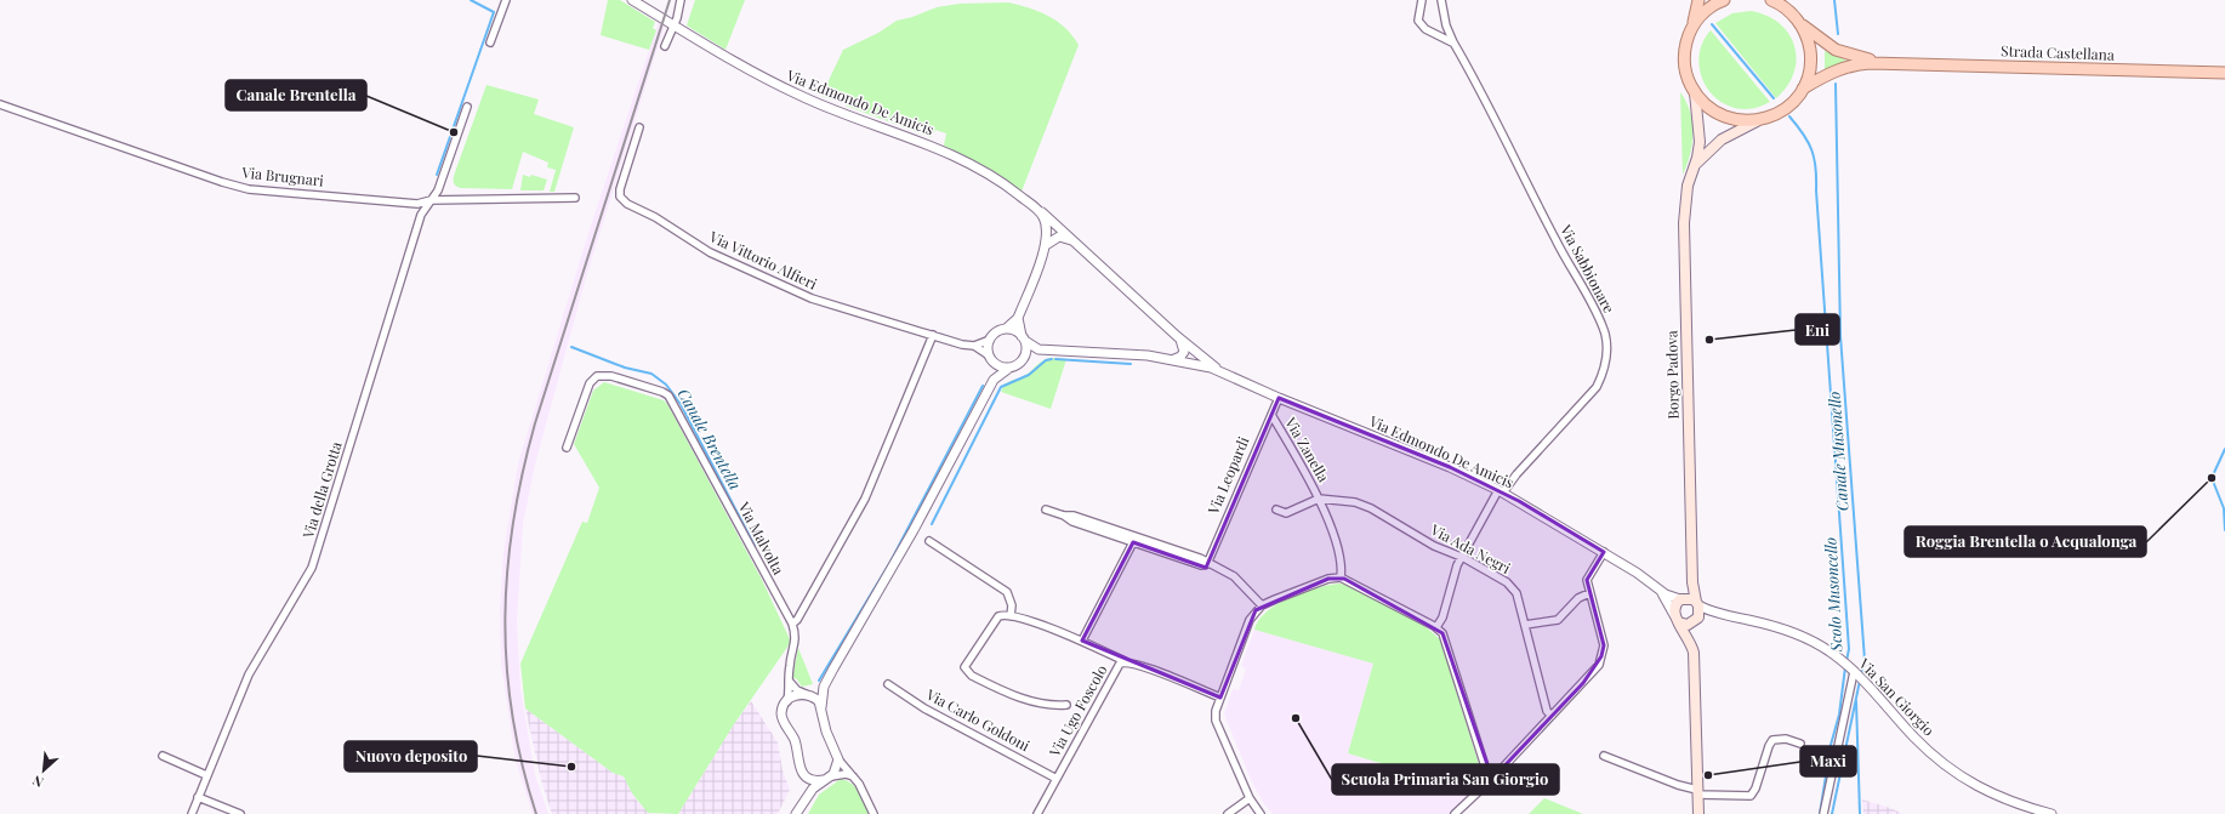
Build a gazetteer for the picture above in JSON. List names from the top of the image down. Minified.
{"streets":{"main road":["Strada Castellana","Borgo Padova"],"street":["Via Edmondo De Amicis","Via Brugnari","Via Vittorio Alfieri","Via Sabbionare","Via Zanella","Via Leopardi","Via della Grotta","Via Malvolta","Via Ada Negri","Via San Giorgio","Via Ugo Foscolo","Via Carlo Goldoni"]},"crossings":[["Via Edmondo De Amicis","Via Sabbionare"],["Via Edmondo De Amicis","Borgo Padova"],["Via Edmondo De Amicis","Via Leopardi"],["Via Edmondo De Amicis","Via San Giorgio"],["Via Brugnari","Via della Grotta"],["Via Sabbionare","Via Ada Negri"],["Borgo Padova","Via San Giorgio"],["Via Zanella","Via Leopardi"],["Via Zanella","Via Ada Negri"],["Via Ugo Foscolo","Via Carlo Goldoni"]],"water":["Canale Brentella","Canale Musonello","Scolo Musoncello"],"places":["Canale Brentella","Eni","Roggia Brentella o Acqualonga","Scuola Primaria San Giorgio","Nuovo deposito","Maxi"],"north":"bottom left"}
